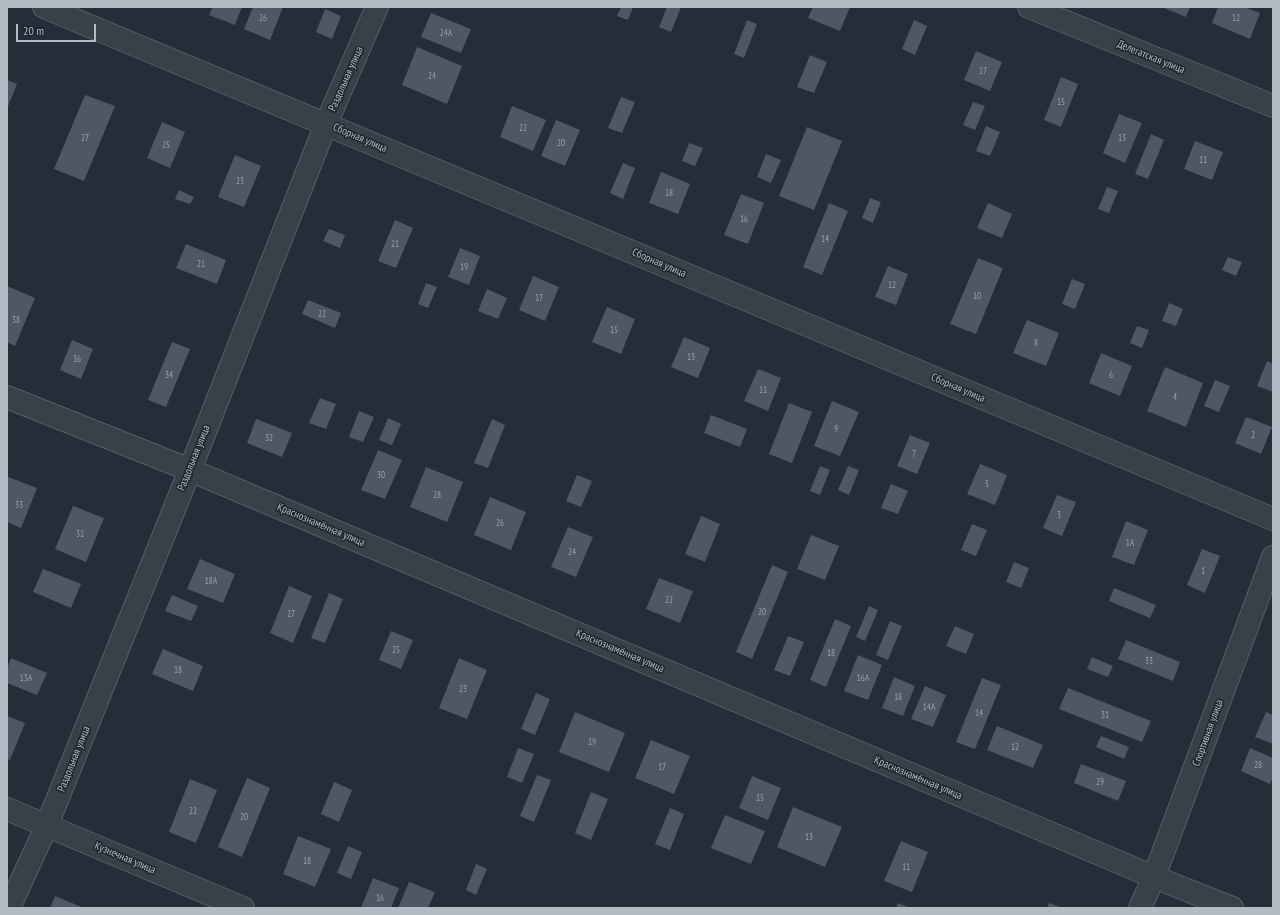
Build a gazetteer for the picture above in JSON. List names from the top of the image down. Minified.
{"streets":{"street":["Делегатская улица","Раздольная улица","Сборная улица","Краснознамённая улица","Спортивная улица","Кузнечная улица"]},"crossings":[["Раздольная улица","Сборная улица"],["Раздольная улица","Краснознамённая улица"],["Раздольная улица","Кузнечная улица"],["Краснознамённая улица","Спортивная улица"]],"house_numbers":["26","12","24А","17","24","15","22","27","13","20","25","11","23","18","16","14","21","21","19","12","10","17","22","38","15","8","13","36","34","6","11","4","9","2","32","7","30","5","28","33","3","26","31","1А","24","1","18А","22","20","27","25","18","33","18","13А","16А","23","18","14А","14","31","19","12","28","17","29","15","22","20","13","18","11","16"],"scale_bar":"20 m"}
